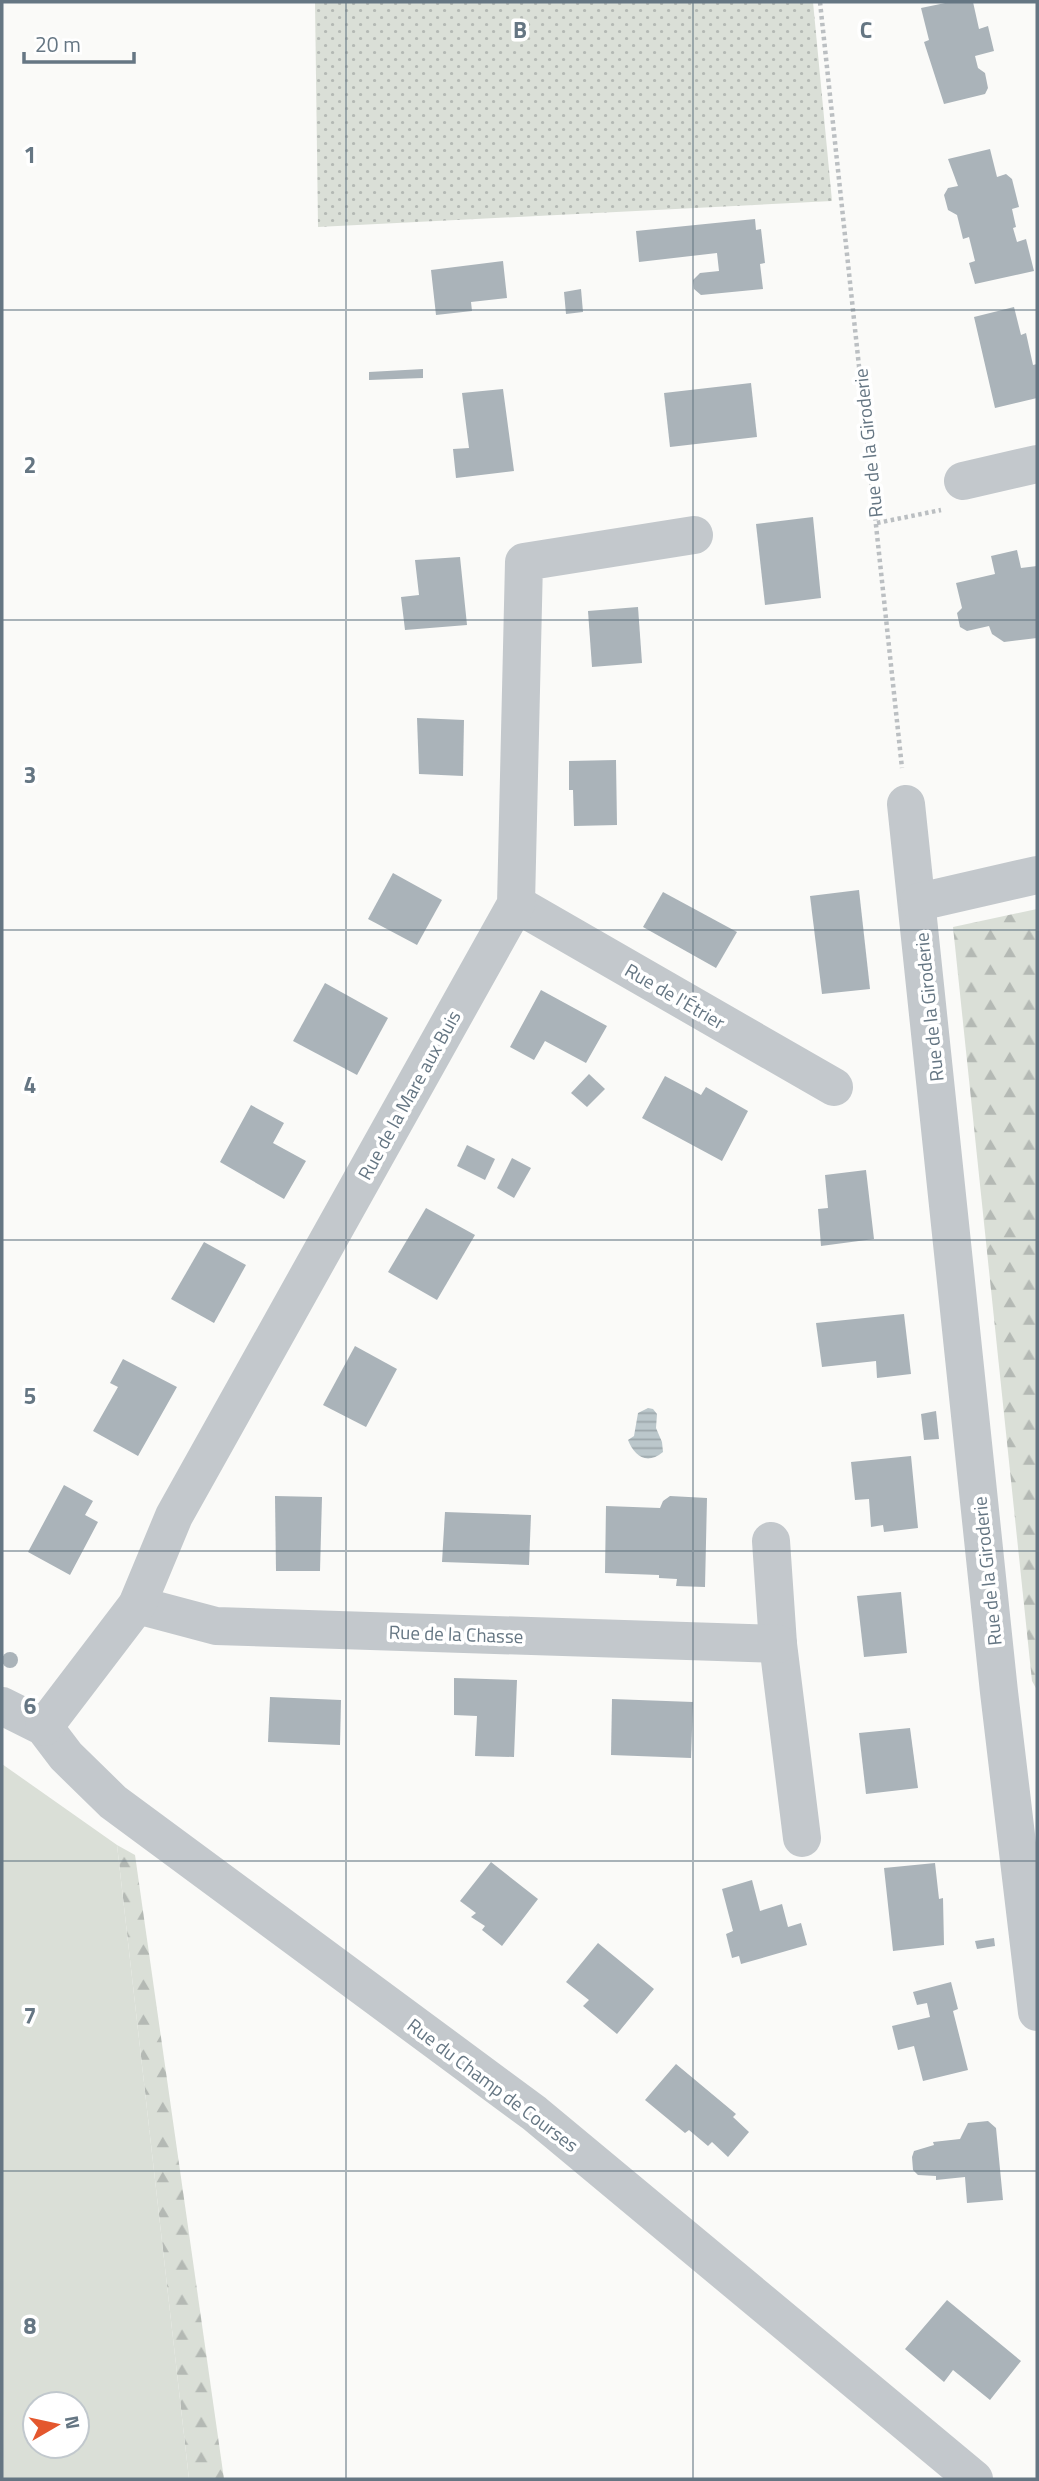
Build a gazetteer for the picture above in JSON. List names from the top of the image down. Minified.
{"streets":{"street":["Rue de la Giroderie","Rue de l'Étrier","Rue de la Mare aux Buis","Rue de la Chasse","Rue du Champ de Courses"]},"crossings":[["Rue de l'Étrier","Rue de la Mare aux Buis"],["Rue de la Mare aux Buis","Rue de la Chasse"],["Rue de la Mare aux Buis","Rue du Champ de Courses"]],"scale_bar":"20 m","north":"right","grid":{"columns":["B","C"],"rows":["1","2","3","4","5","6","7","8"]}}
